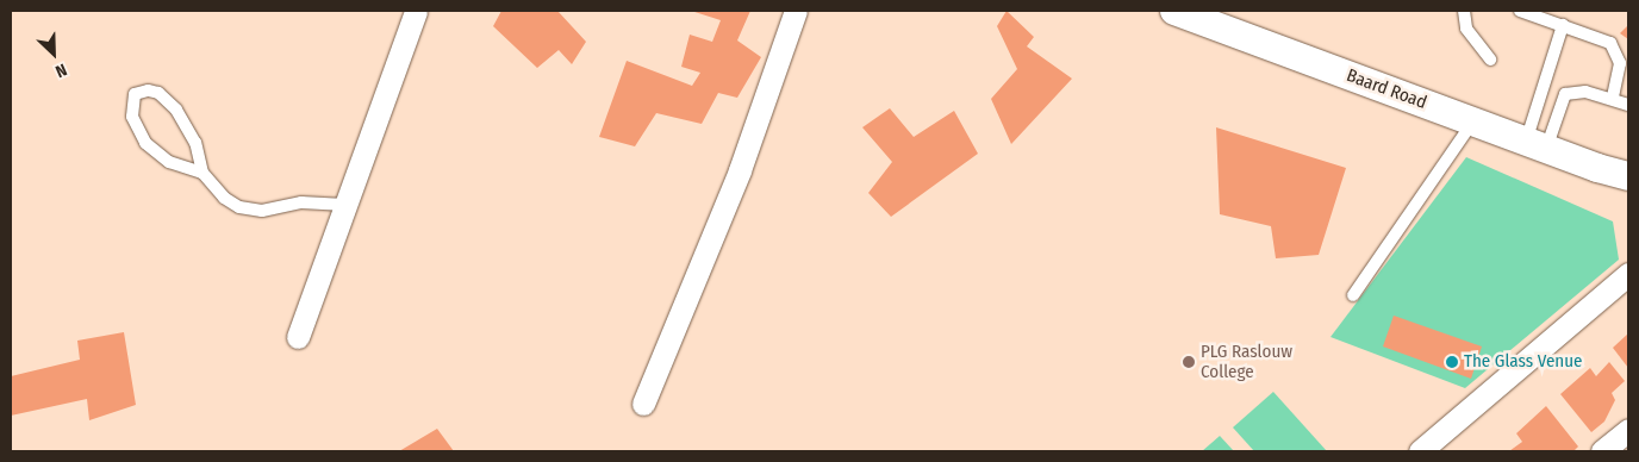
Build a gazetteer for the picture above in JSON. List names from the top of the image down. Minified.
{"streets":{"street":["Baard Road"]},"places":["PLG Raslouw College","The Glass Venue"],"north":"bottom right"}
